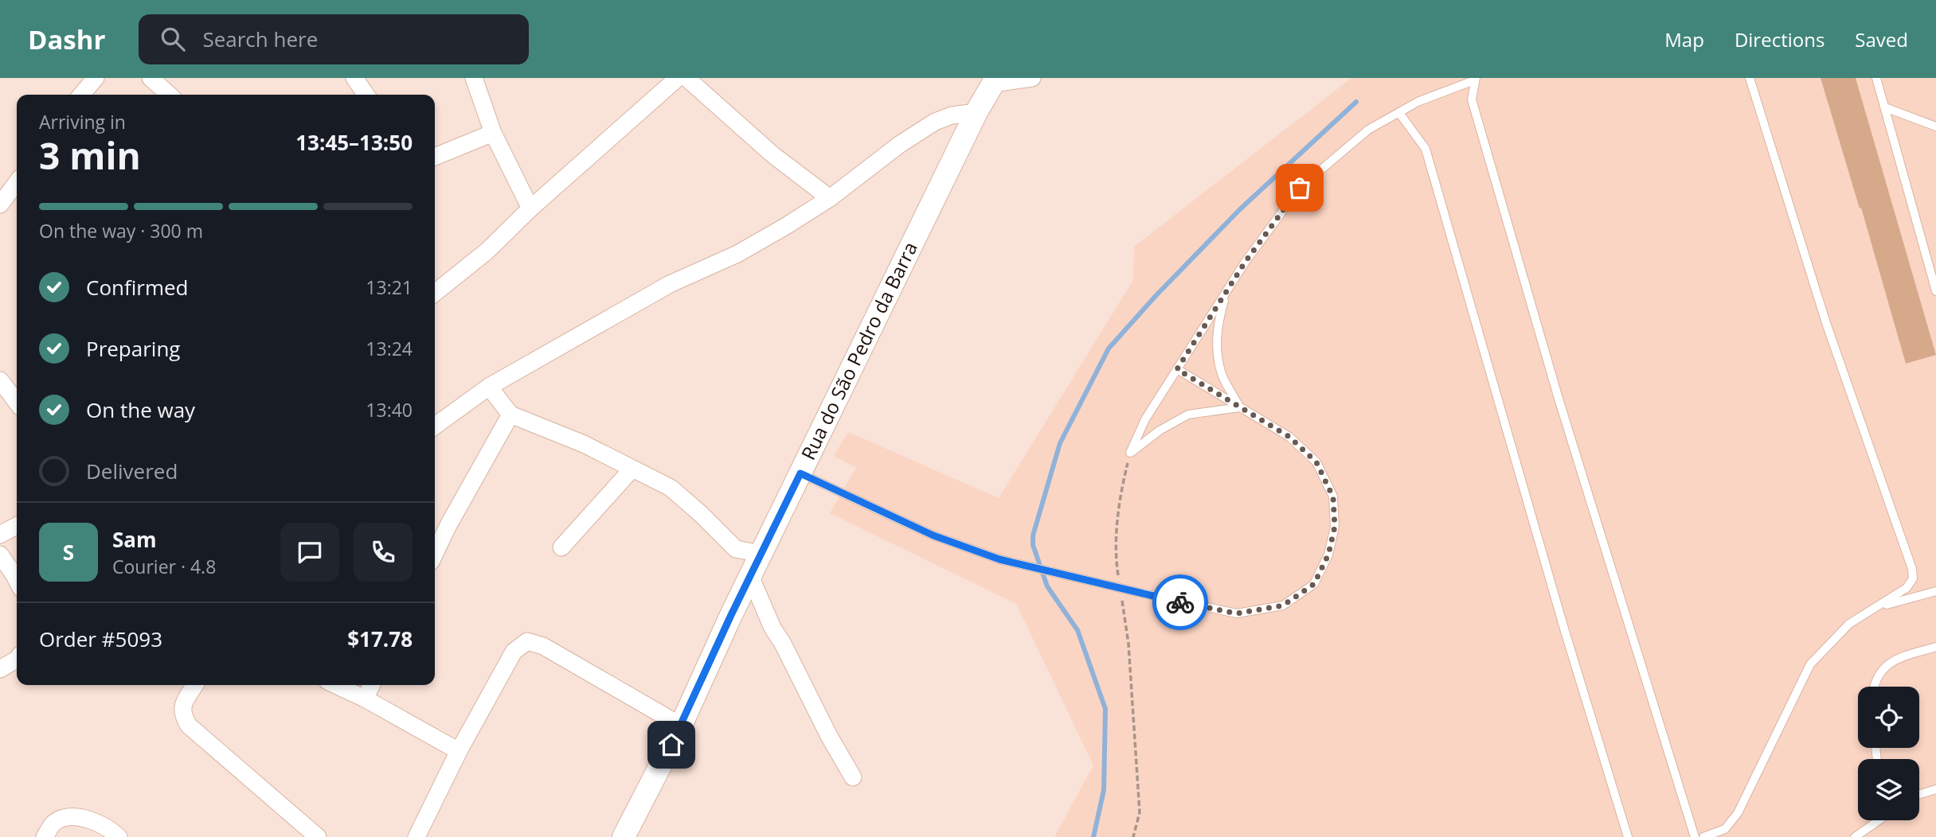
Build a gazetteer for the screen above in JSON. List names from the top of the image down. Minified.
{"streets":{"street":["Rua do São Pedro da Barra"]},"page":{"header":"Dashr","search":"Search here","nav":["Map","Directions","Saved"],"heading":["3 min","Arriving in","13:45–13:50"],"panel":["Sam","Courier · 4.8","Order #5093","$17.78"],"bar":"On the way · 300 m","list":[["Confirmed","13:21"],["Preparing","13:24"],["On the way","13:40"],"Delivered"],"round":"S"}}
